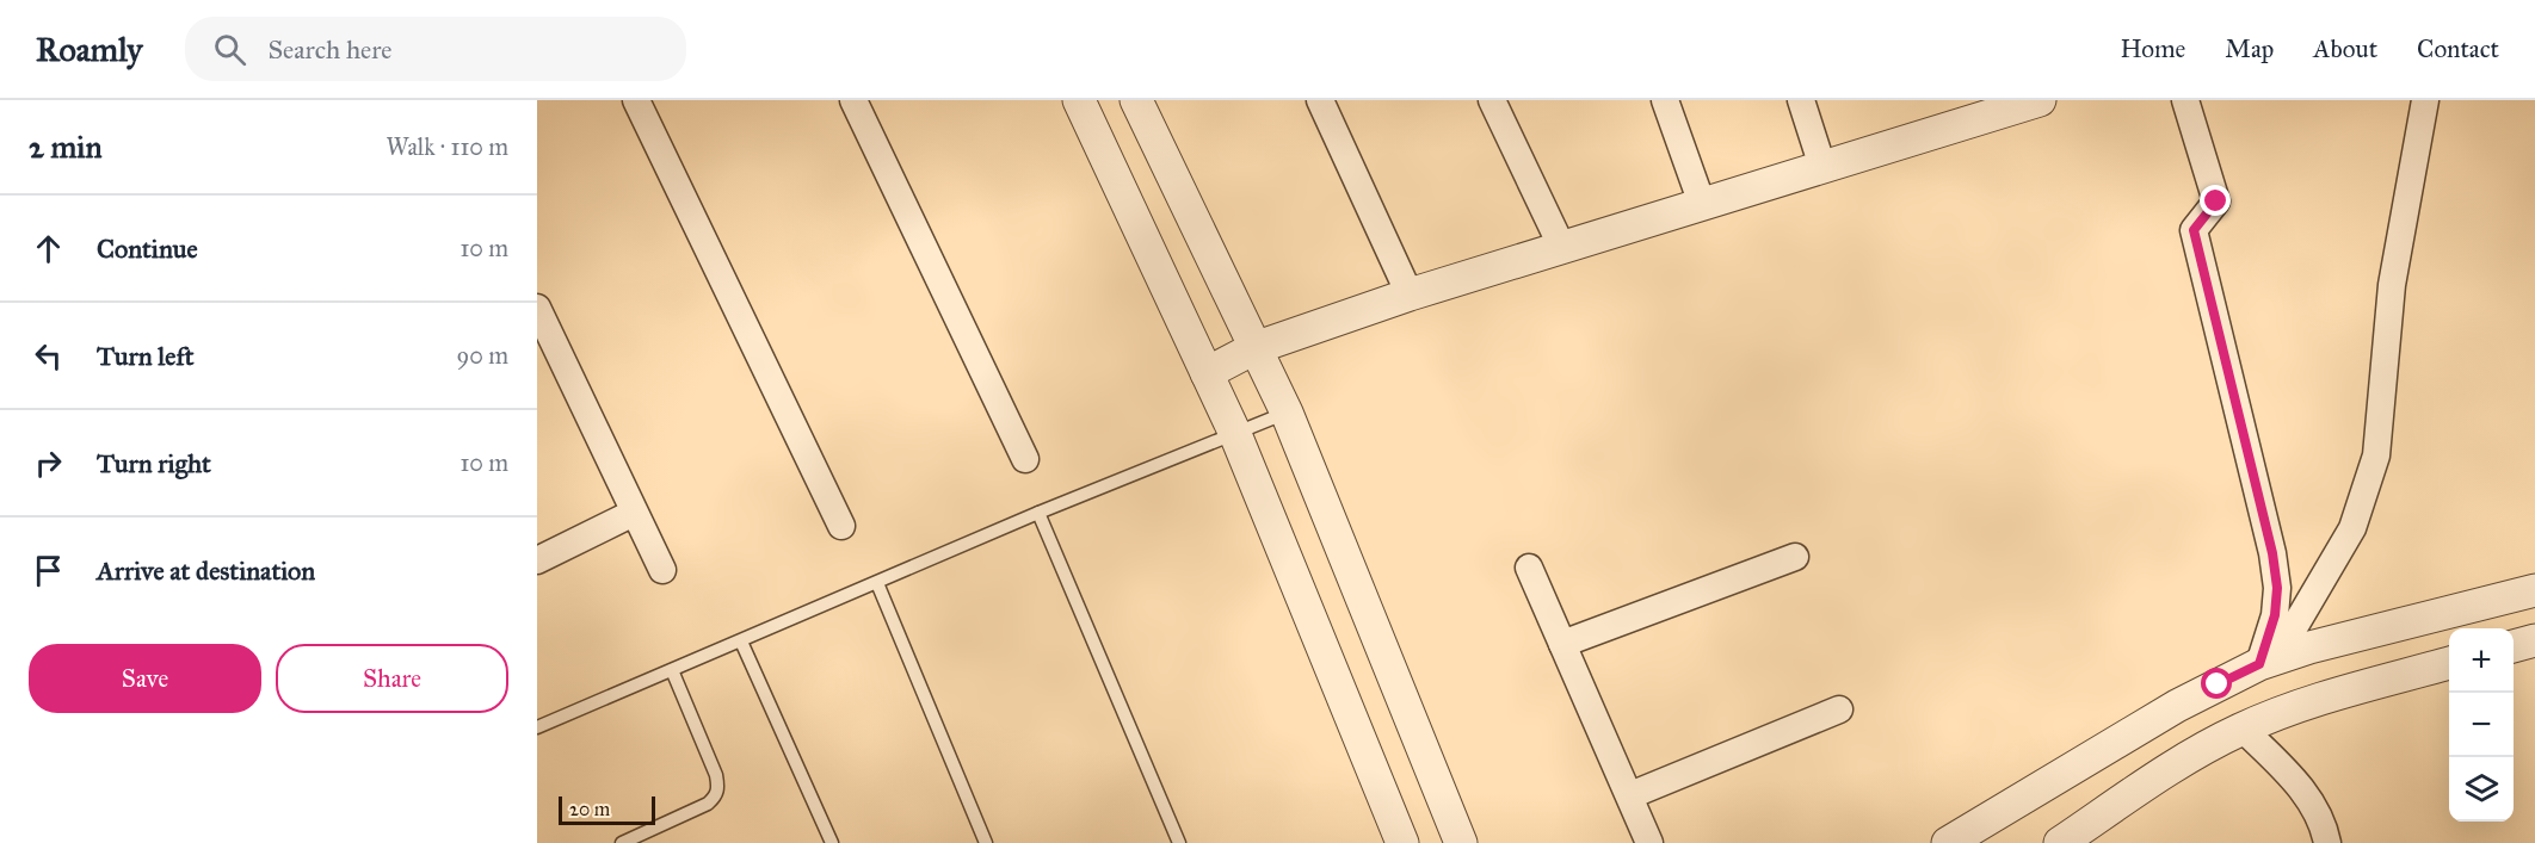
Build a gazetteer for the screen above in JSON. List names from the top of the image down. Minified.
{"scale_bar":"20 m","page":{"header":"Roamly","search":"Search here","nav":["Home","Map","About","Contact"],"heading":["2 min","Walk · 110 m"],"list":[["Continue","10 m"],["Turn left","90 m"],["Turn right","10 m"],"Arrive at destination"],"buttons":["Save","Share"],"map_buttons":["+","−"],"scale":"20 m"}}
